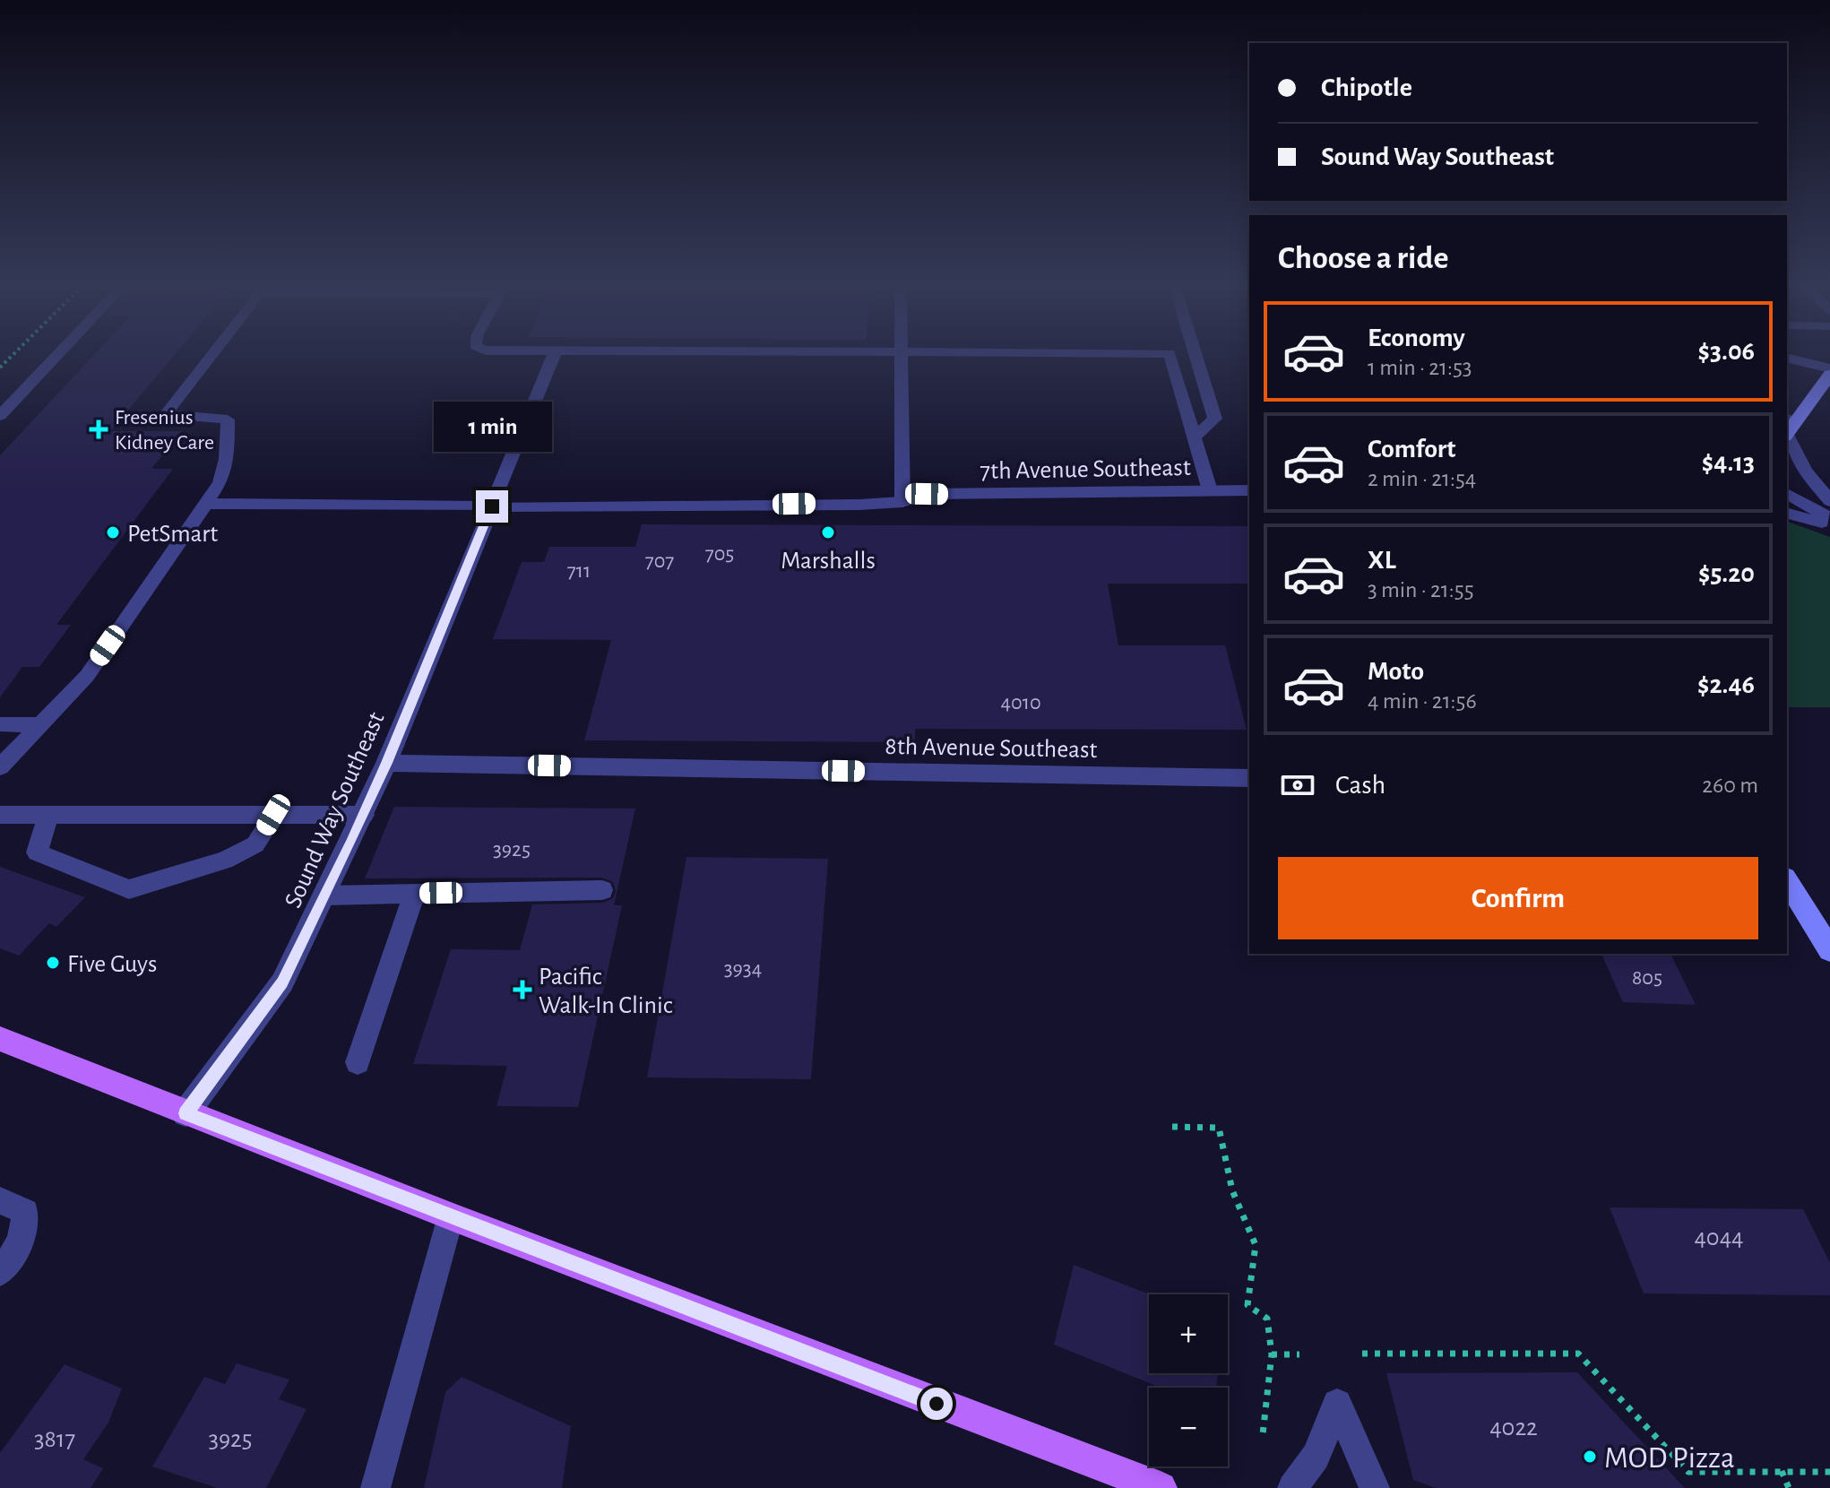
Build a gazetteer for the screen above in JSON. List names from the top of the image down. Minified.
{"streets":{"street":["7th Avenue Southeast","8th Avenue Southeast","Sound Way Southeast"]},"crossings":[["7th Avenue Southeast","Sound Way Southeast"],["8th Avenue Southeast","Sound Way Southeast"]],"places":{"health":["Fresenius Kidney Care","Pacific Walk-In Clinic"],"other":["PetSmart","Marshalls","Five Guys","MOD Pizza"]},"house_numbers":["705","707","711","4010","3925","3934","805","4044","4022","3817","3925"],"page":{"banner":["Chipotle","Sound Way Southeast"],"heading":"Choose a ride","list":[{"name":"Economy","note":"1 min · 21:53","value":"$3.06"},{"name":"Comfort","note":"2 min · 21:54","value":"$4.13"},{"name":"XL","note":"3 min · 21:55","value":"$5.20"},{"name":"Moto","note":"4 min · 21:56","value":"$2.46"}],"bubble":"1 min","pay":["Cash","260 m"],"buttons":"Confirm","map_buttons":["+","−"]}}
